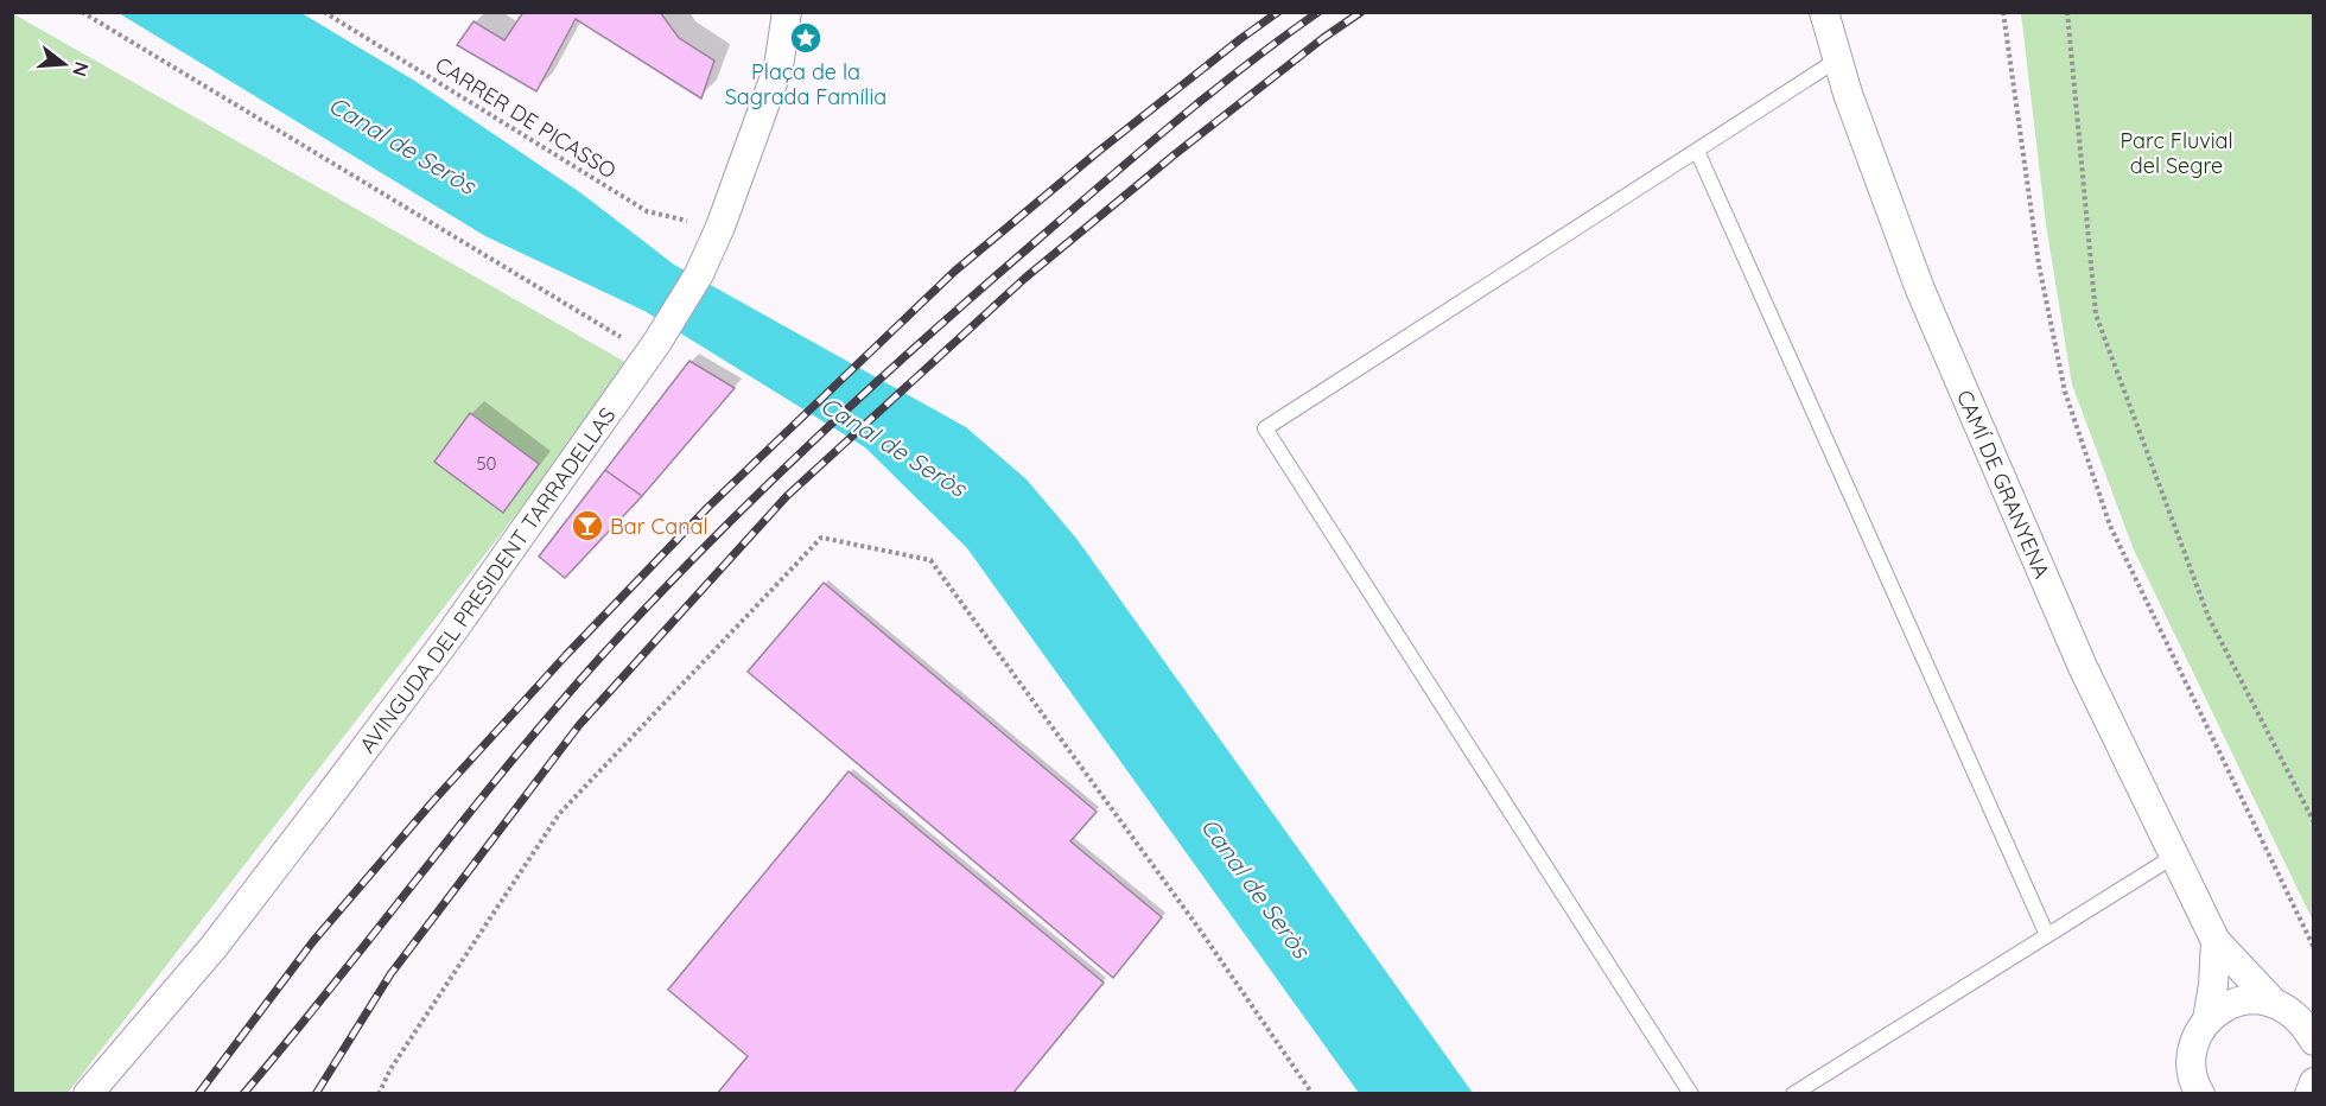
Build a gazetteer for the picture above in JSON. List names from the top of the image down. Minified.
{"streets":{"street":["CAMÍ DE GRANYENA","AVINGUDA DEL PRESIDENT TARRADELLAS"],"path":["CARRER DE PICASSO"]},"crossings":[["CARRER DE PICASSO","AVINGUDA DEL PRESIDENT TARRADELLAS"]],"water":["Canal de Seròs"],"parks":["Parc Fluvial del Segre"],"places":{"place":["Plaça de la Sagrada Família"],"bar":["Bar Canal"]},"house_numbers":["50"],"north":"right"}
